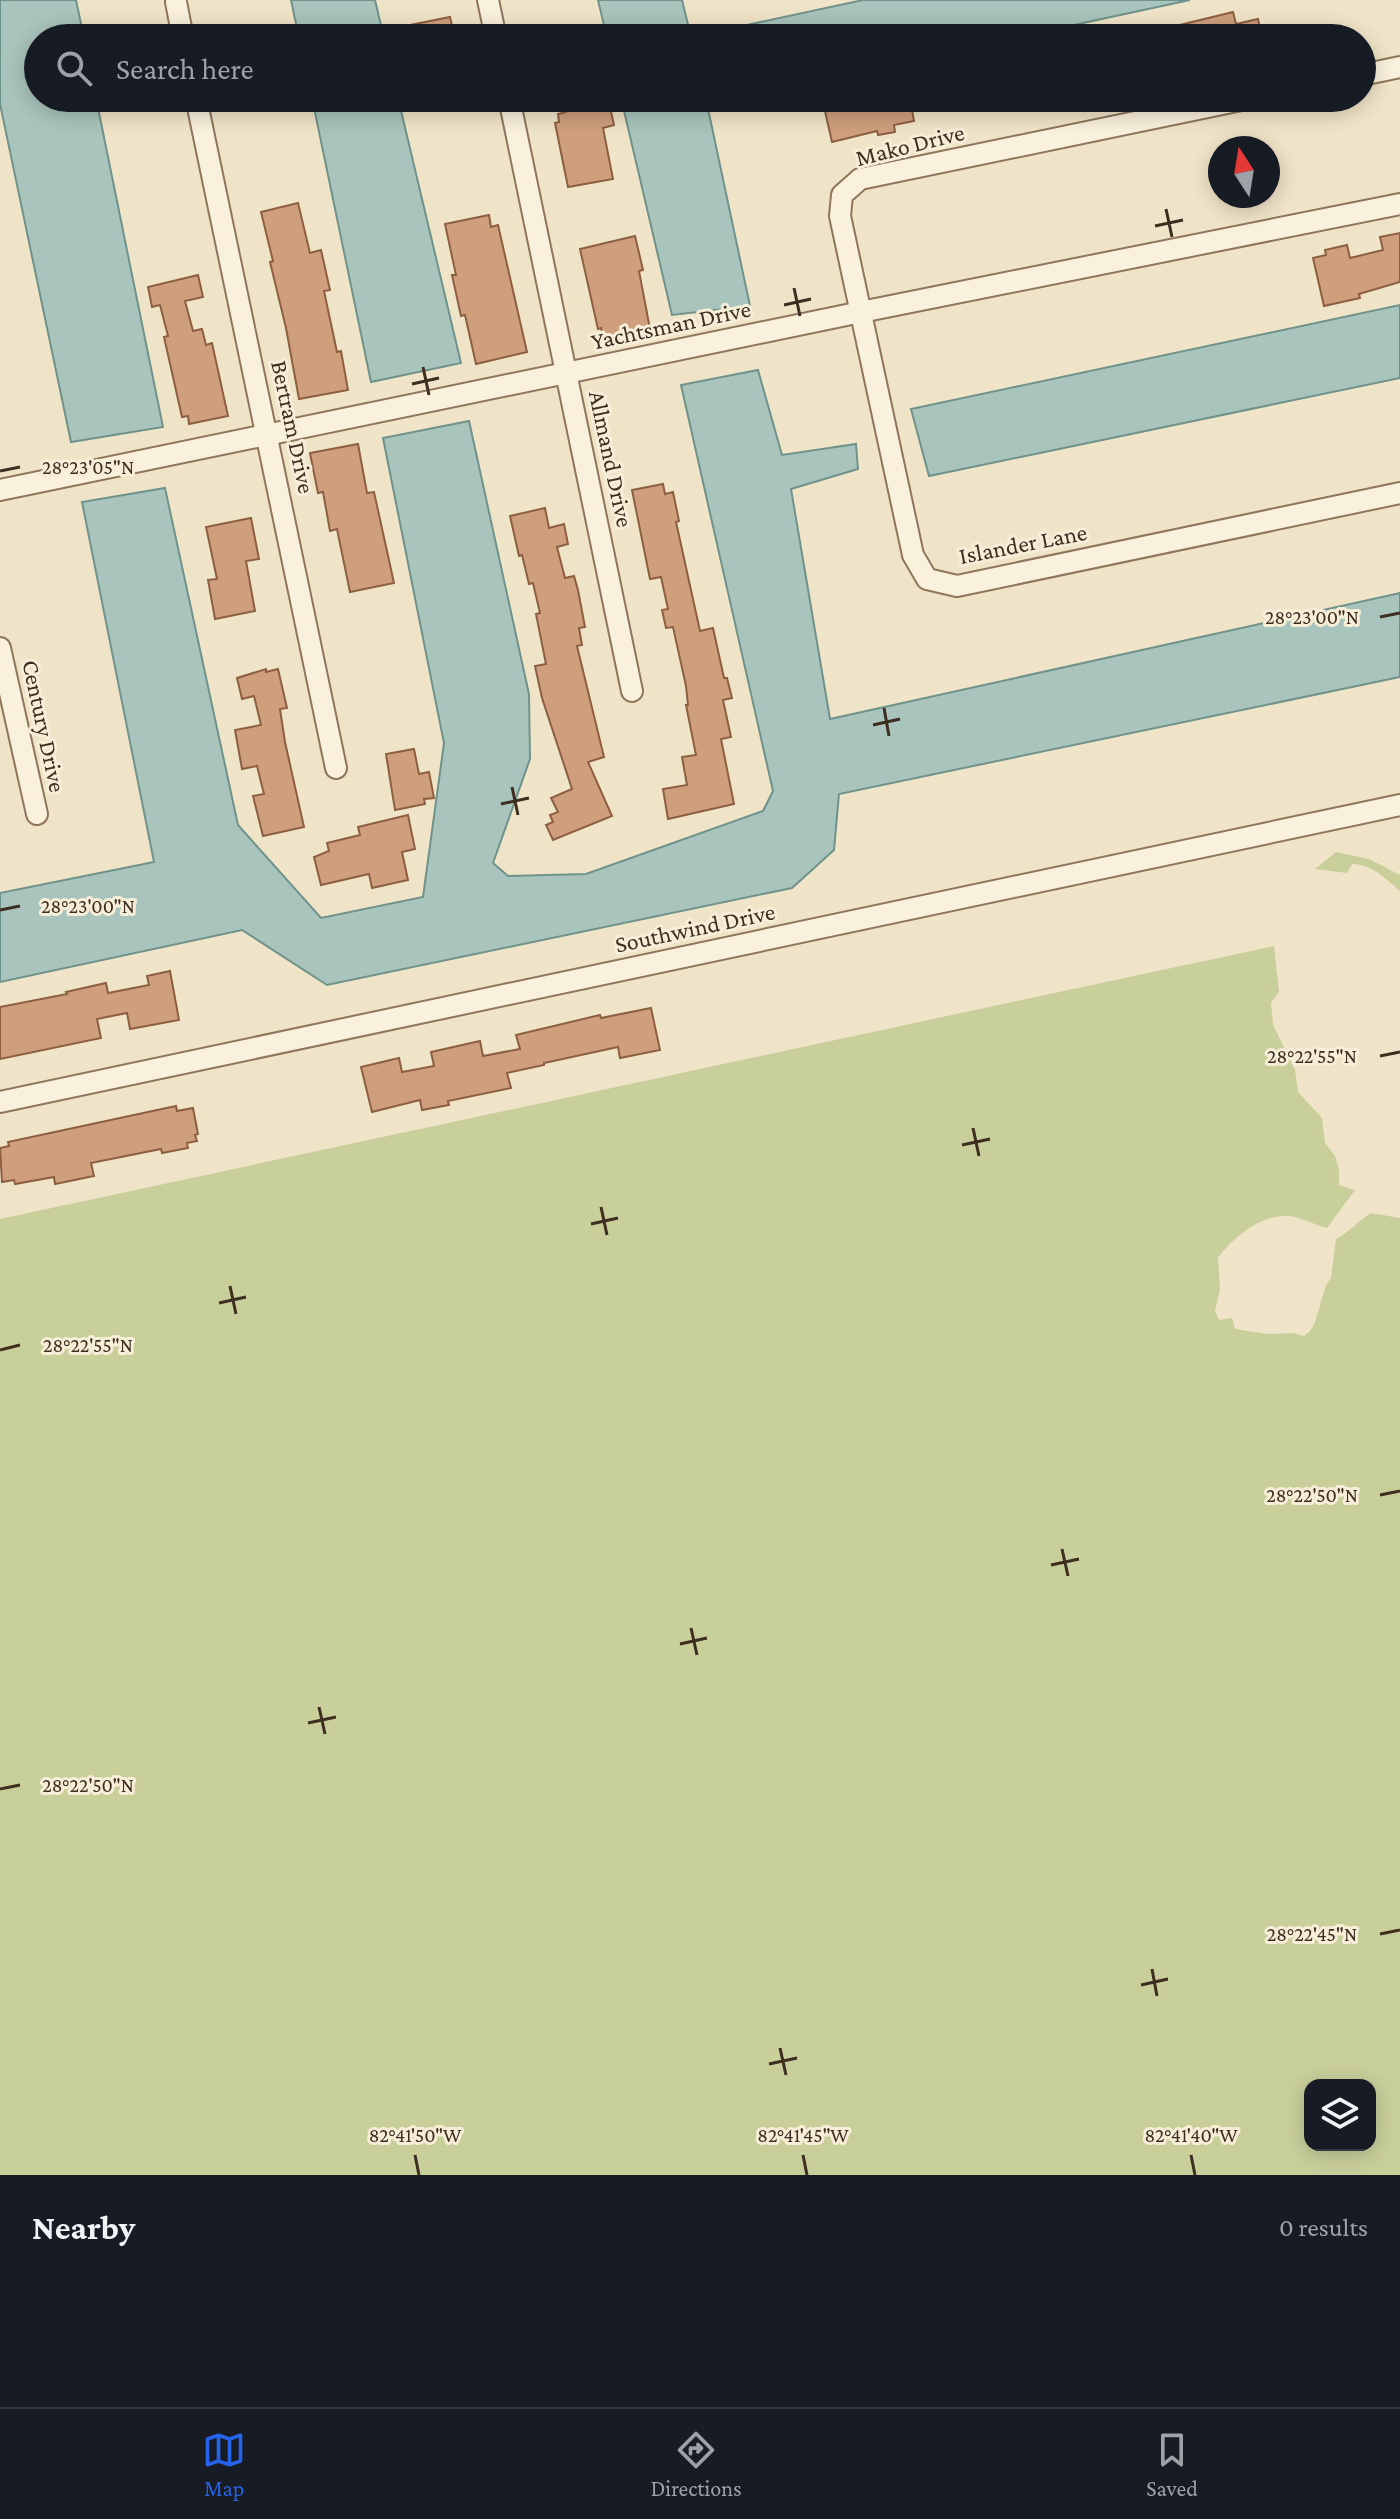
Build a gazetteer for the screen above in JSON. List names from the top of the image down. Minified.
{"streets":{"street":["Mako Drive","Yachtsman Drive","Bertram Drive","Allmand Drive","Islander Lane","Century Drive","Southwind Drive"]},"crossings":[["Mako Drive","Yachtsman Drive"],["Mako Drive","Islander Lane"],["Yachtsman Drive","Bertram Drive"],["Yachtsman Drive","Allmand Drive"],["Yachtsman Drive","Islander Lane"]],"north":"top","page":{"search":"Search here","heading":["Nearby","0 results"],"nav":["Map","Directions","Saved"]},"coordinates":["28°23'05\"N","28°23'00\"N","28°22'55\"N","28°22'50\"N","28°22'45\"N","82°41'50\"W","82°41'45\"W","82°41'40\"W"]}
